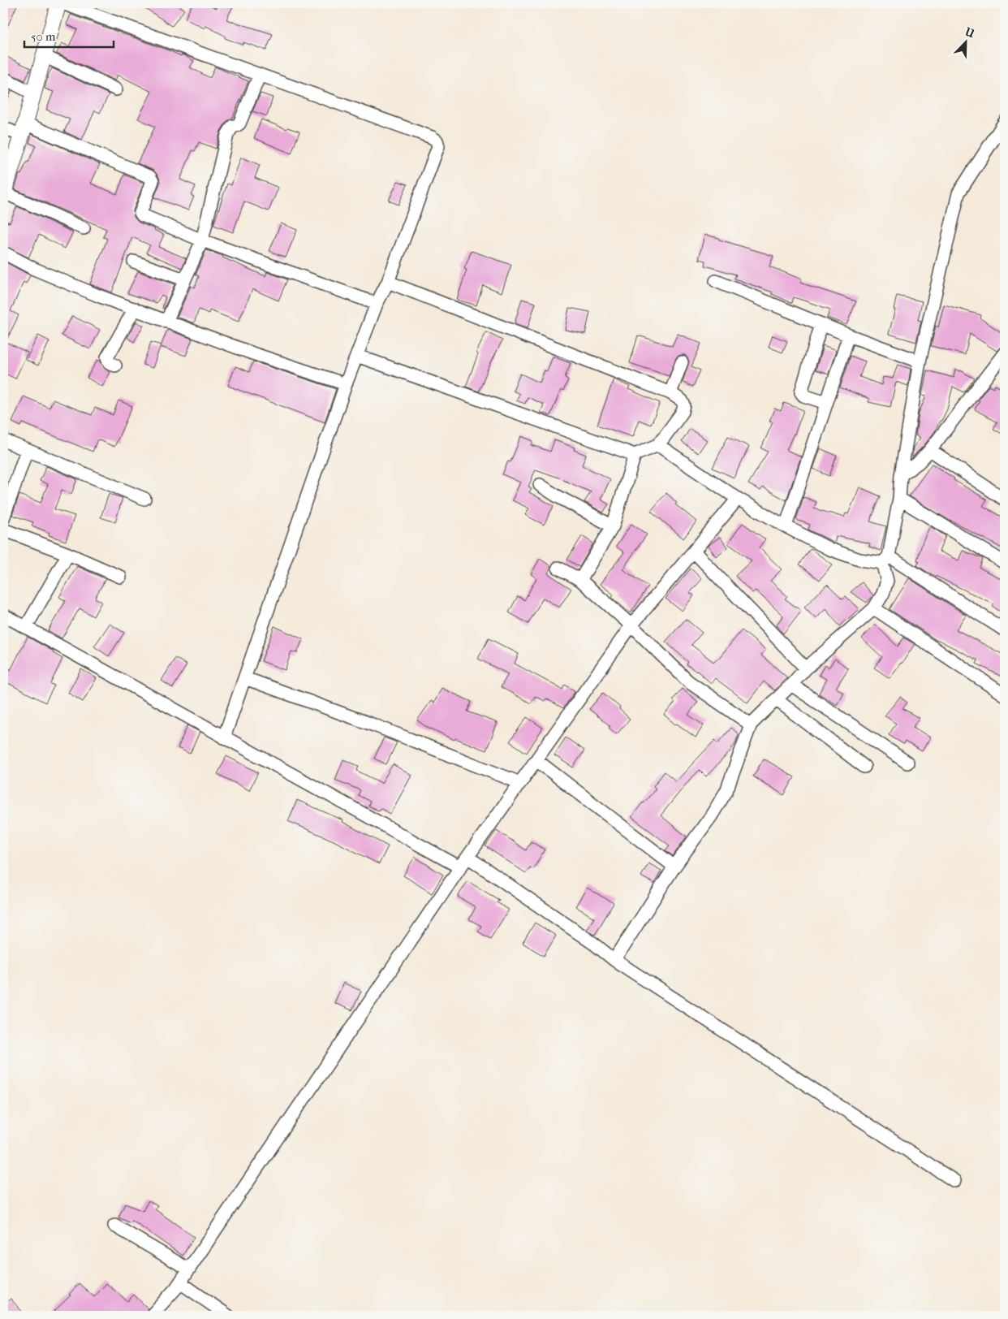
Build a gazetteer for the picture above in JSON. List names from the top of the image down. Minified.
{"scale_bar":"50 m","north":"top right"}
